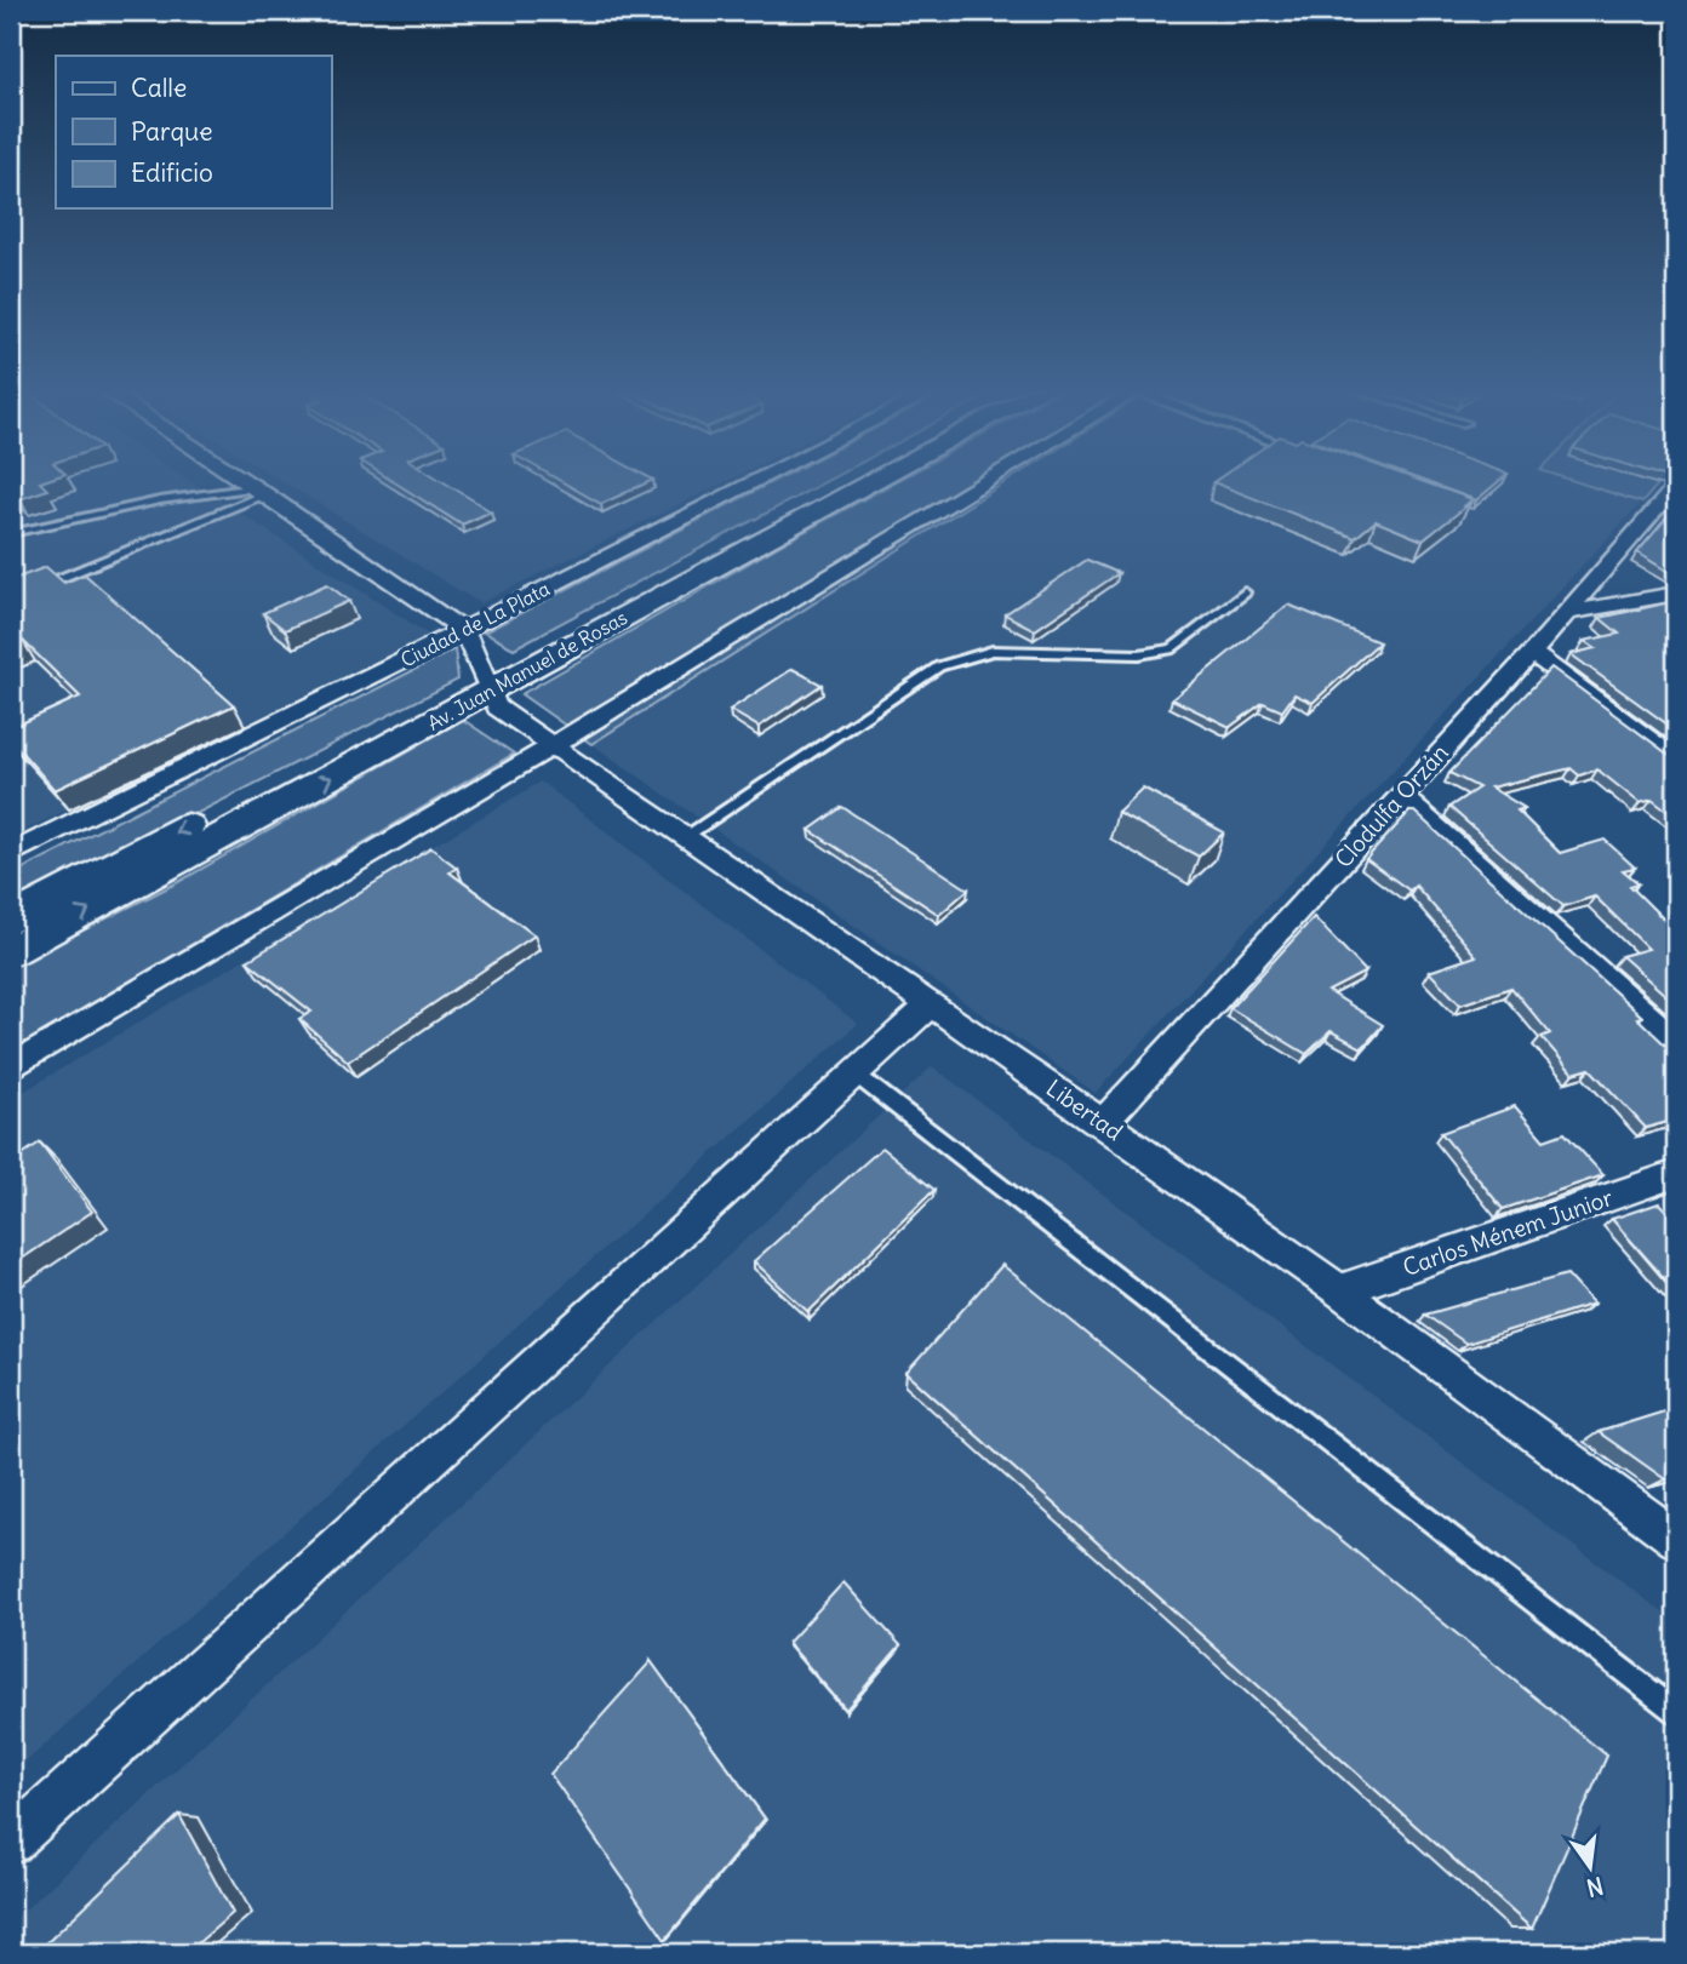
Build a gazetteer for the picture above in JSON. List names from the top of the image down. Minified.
{"streets":{"main road":["Av. Juan Manuel de Rosas"],"street":["Ciudad de La Plata","Clodulfa Orzán","Libertad","Carlos Ménem Junior"]},"crossings":[["Av. Juan Manuel de Rosas","Libertad"],["Clodulfa Orzán","Libertad"],["Libertad","Carlos Ménem Junior"]],"legend":["Calle","Parque","Edificio"],"north":"bottom"}
